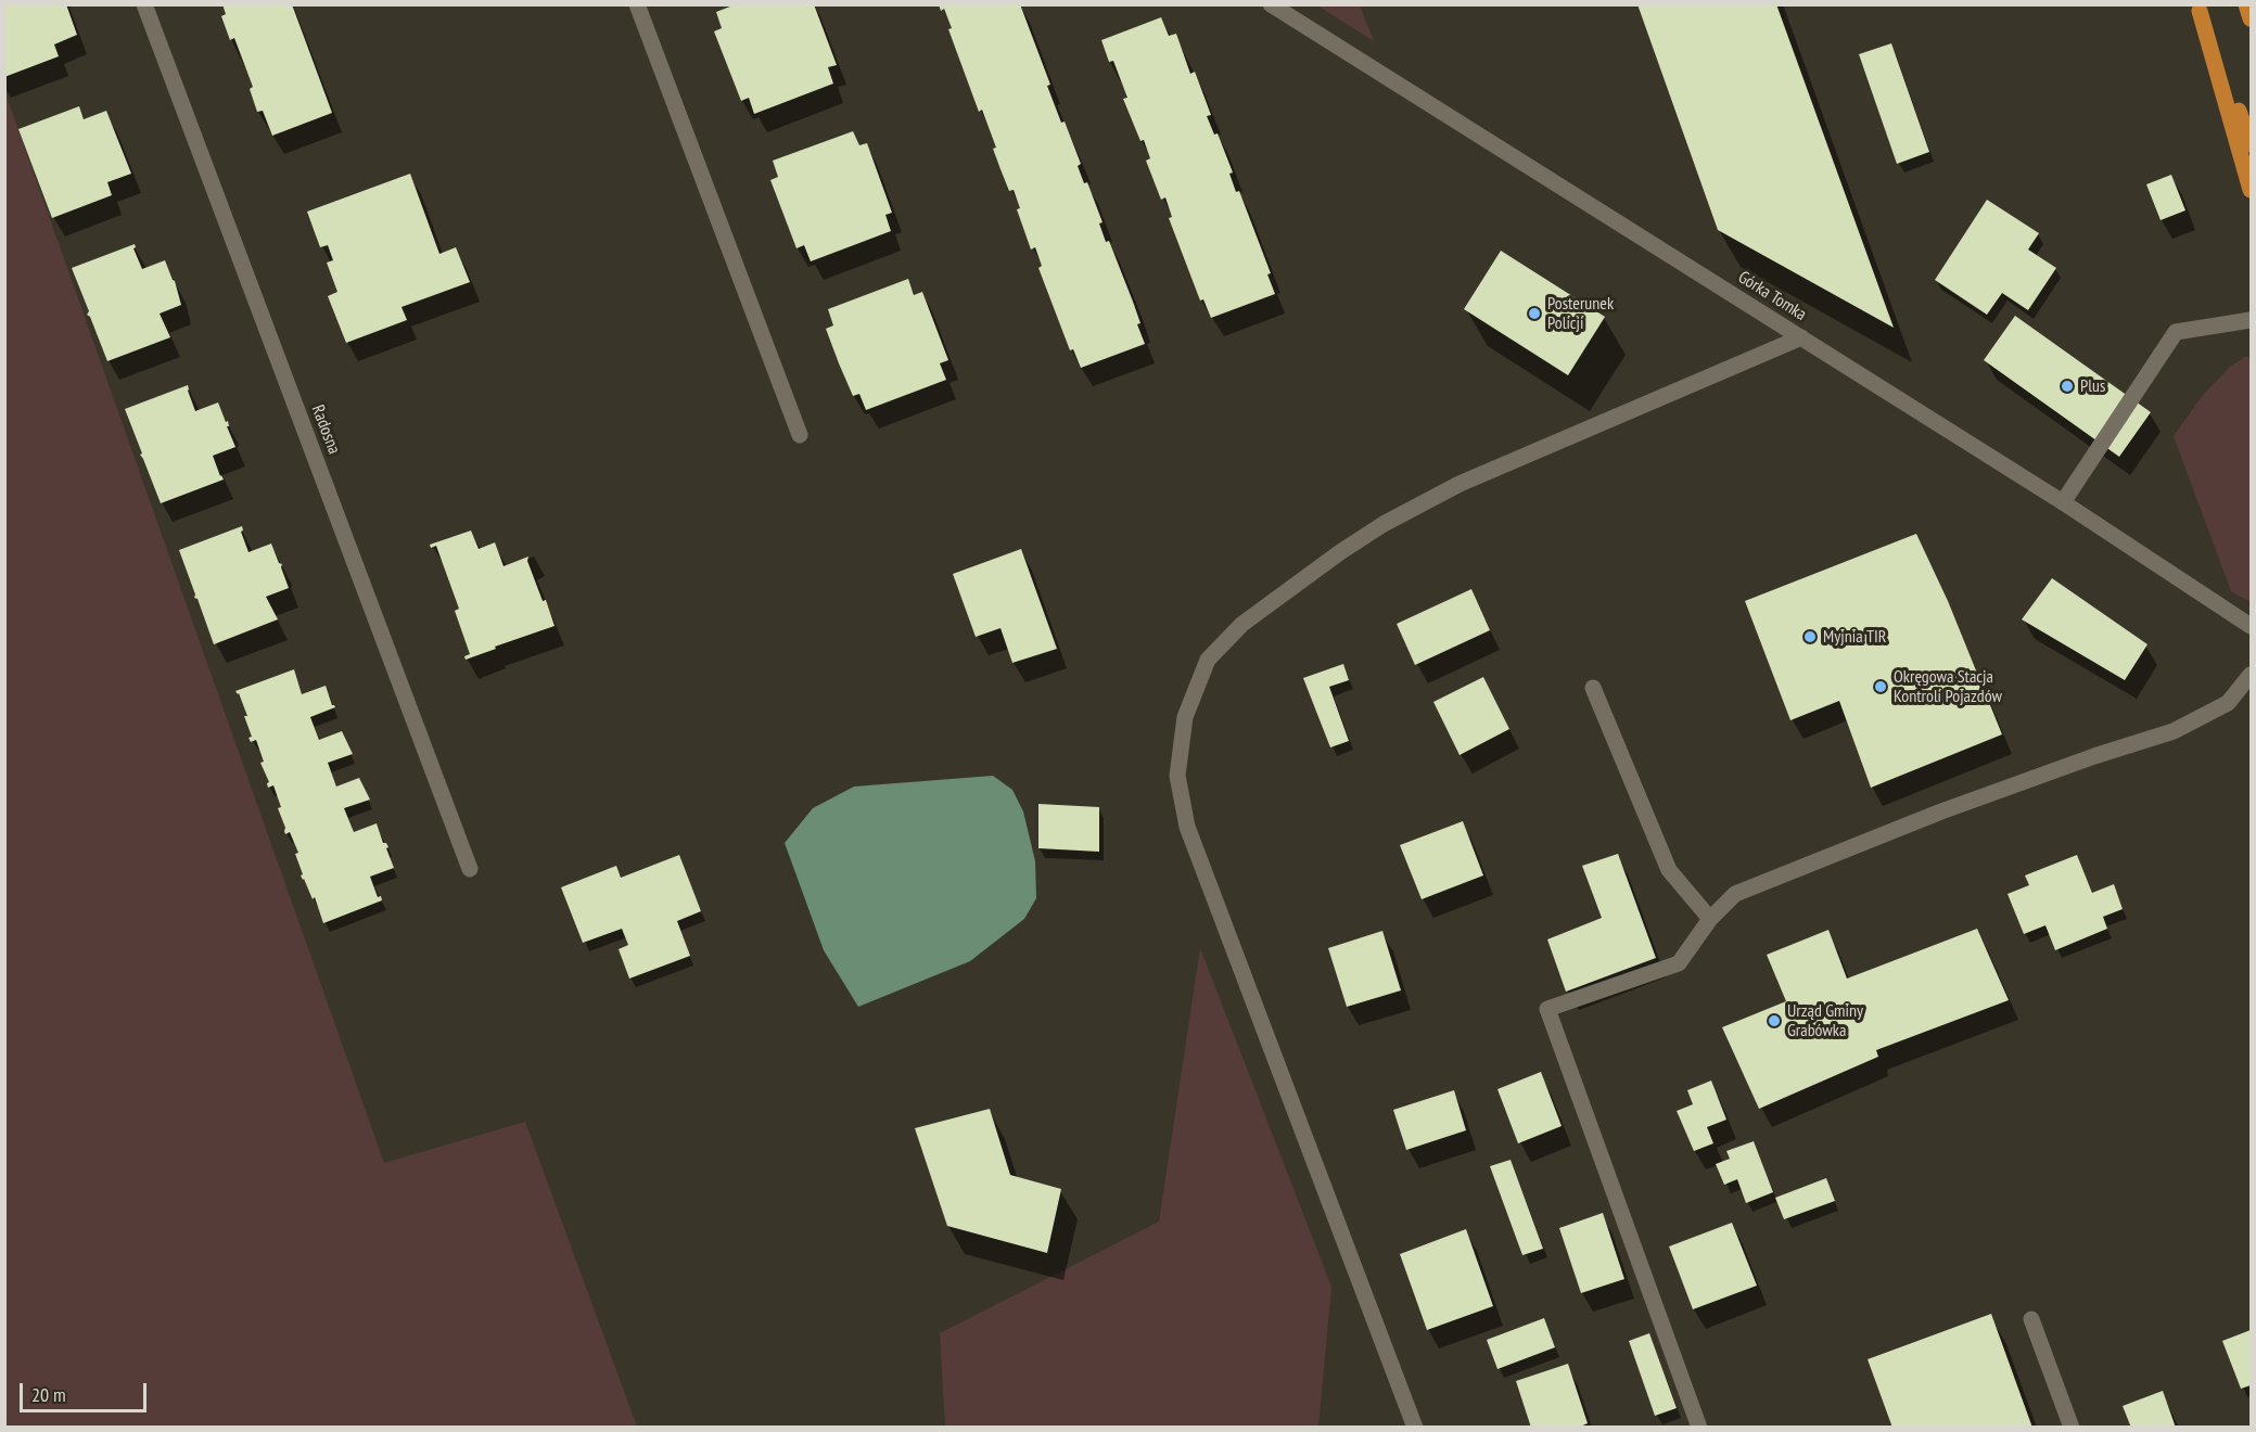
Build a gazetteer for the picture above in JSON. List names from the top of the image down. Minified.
{"streets":{"street":["Górka Tomka","Radosna"]},"places":["Posterunek Policji","Plus","Myjnia TIR","Okręgowa Stacja Kontroli Pojazdów","Urząd Gminy Grabówka"],"scale_bar":"20 m"}
